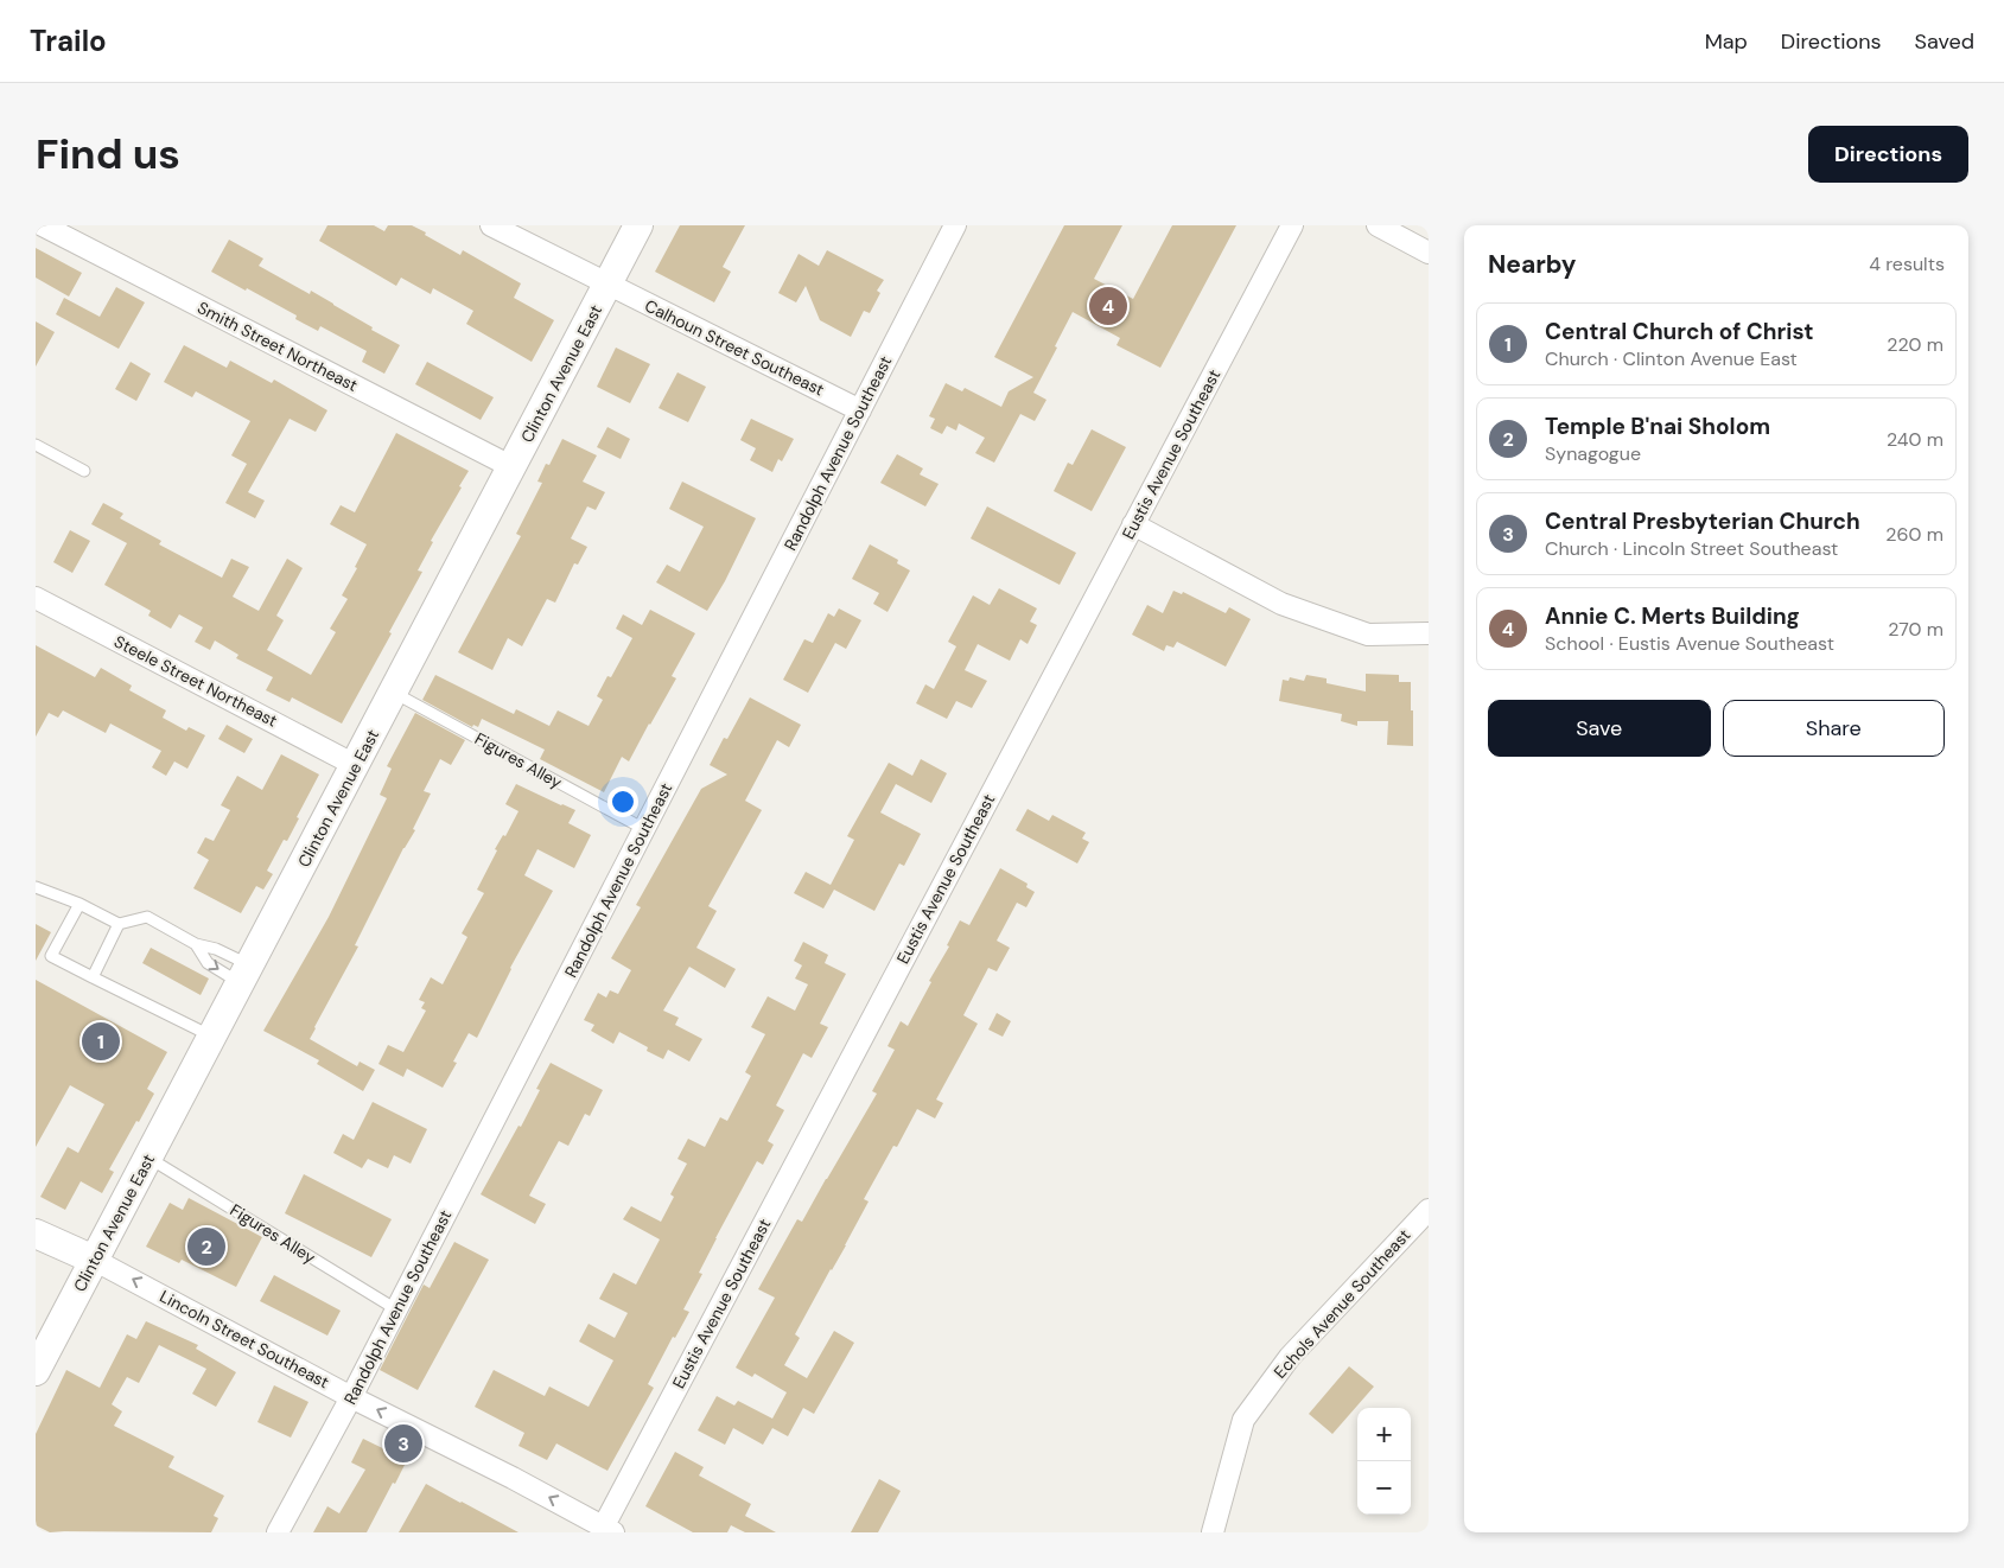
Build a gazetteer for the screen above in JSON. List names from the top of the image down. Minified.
{"streets":{"street":["Smith Street Northeast","Calhoun Street Southeast","Clinton Avenue East","Randolph Avenue Southeast","Eustis Avenue Southeast","Steele Street Northeast","Echols Avenue Southeast","Lincoln Street Southeast"],"lane":["Figures Alley"]},"crossings":[["Smith Street Northeast","Clinton Avenue East"],["Calhoun Street Southeast","Clinton Avenue East"],["Calhoun Street Southeast","Randolph Avenue Southeast"],["Clinton Avenue East","Steele Street Northeast"],["Clinton Avenue East","Figures Alley"],["Clinton Avenue East","Lincoln Street Southeast"],["Randolph Avenue Southeast","Figures Alley"],["Randolph Avenue Southeast","Lincoln Street Southeast"],["Eustis Avenue Southeast","Lincoln Street Southeast"]],"one_way":["Lincoln Street Southeast"],"page":{"header":"Trailo","nav":["Map","Directions","Saved"],"buttons":["Directions",["Save","Share"]],"title":"Find us","heading":["Nearby","4 results"],"pins":["4","1","2","3"],"list":[{"mark":"1","name":"Central Church of Christ","note":"Church · Clinton Avenue East","value":"220 m"},{"mark":"2","name":"Temple B'nai Sholom","note":"Synagogue","value":"240 m"},{"mark":"3","name":"Central Presbyterian Church","note":"Church · Lincoln Street Southeast","value":"260 m"},{"mark":"4","name":"Annie C. Merts Building","note":"School · Eustis Avenue Southeast","value":"270 m"}],"map_buttons":["+","−"]}}
